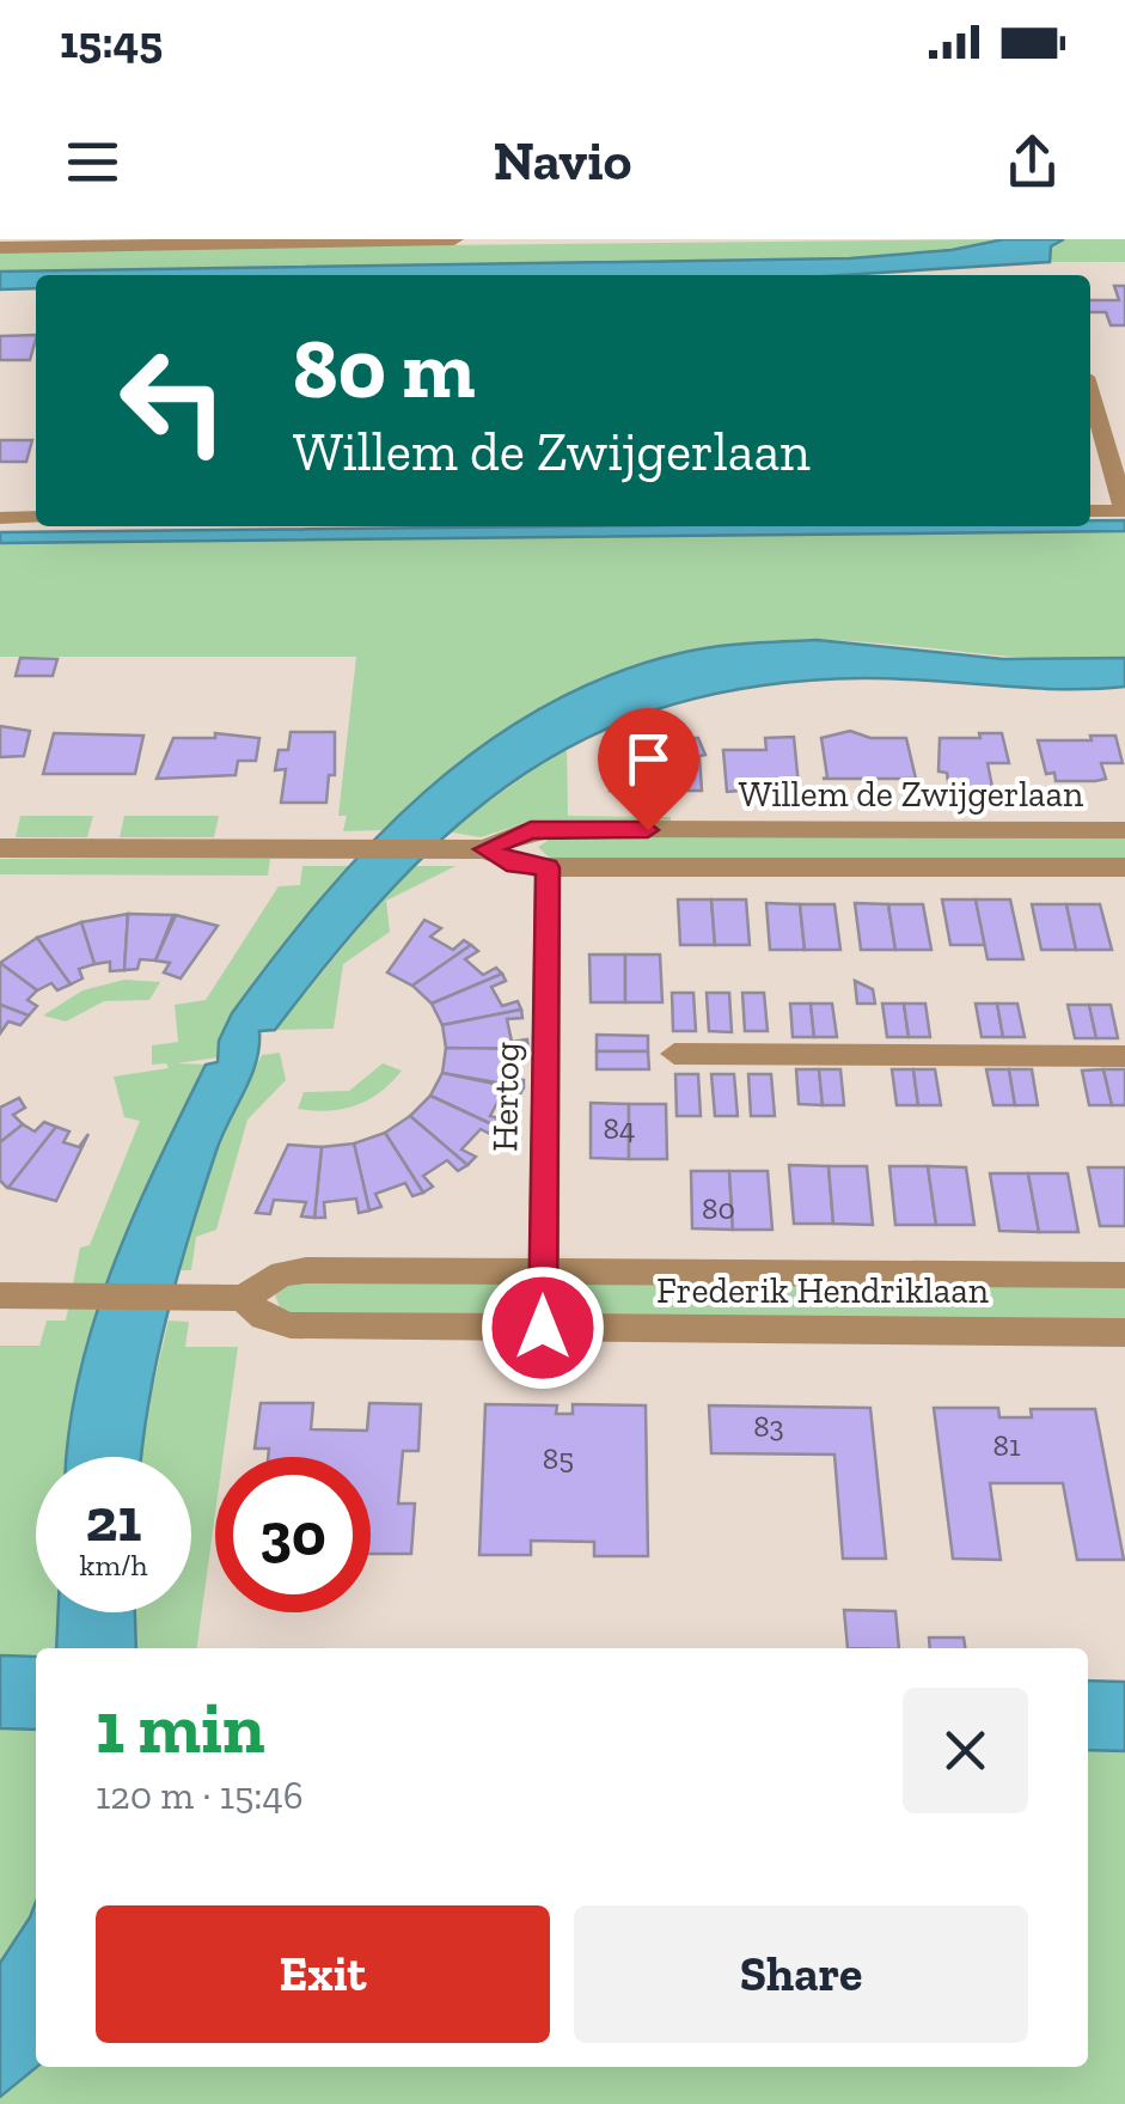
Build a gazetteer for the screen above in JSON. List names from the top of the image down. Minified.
{"streets":{"street":["Willem de Zwijgerlaan","Hertog","Frederik Hendriklaan"]},"crossings":[["Willem de Zwijgerlaan","Hertog"],["Hertog","Frederik Hendriklaan"]],"house_numbers":["84","80","83","81","85"],"page":{"status":"15:45","header":"Navio","turn":["80 m","Willem de Zwijgerlaan"],"speed":"21 km/h","limit":"30","heading":["1 min","120 m · 15:46"],"buttons":["Exit","Share"]}}
